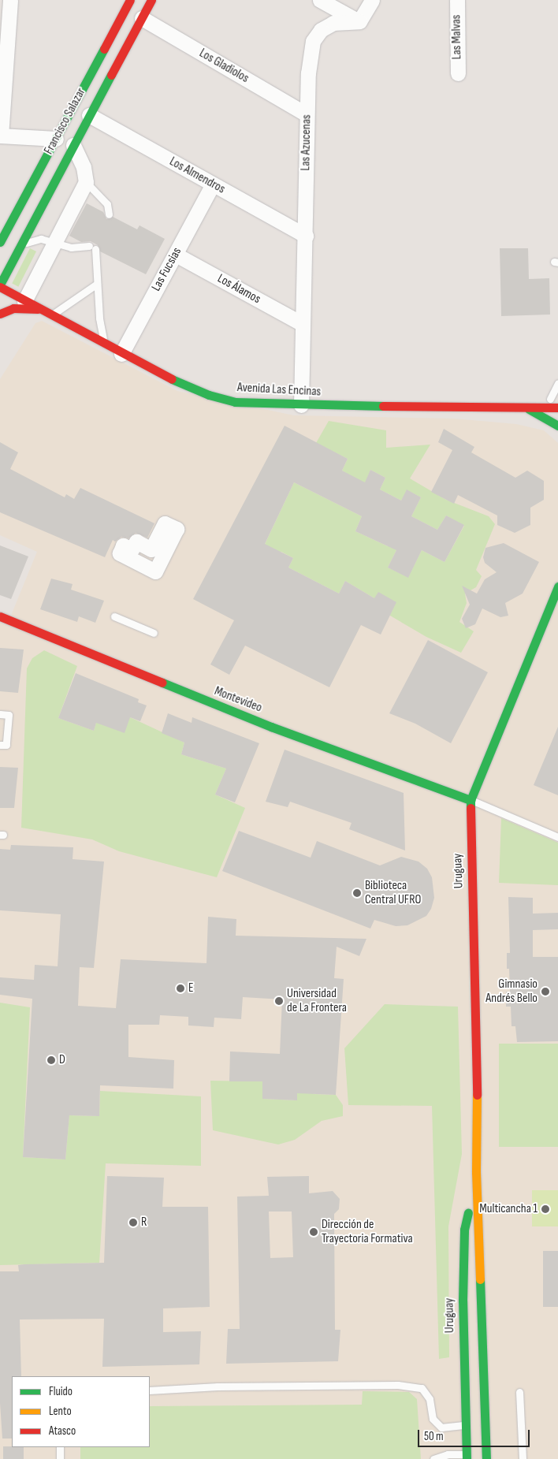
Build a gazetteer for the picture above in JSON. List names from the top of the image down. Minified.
{"streets":{"main road":["Francisco Salazar","Avenida Las Encinas","Montevideo","Uruguay"],"street":["Las Malvas","Los Gladiolos","Las Azucenas","Los Almendros","Las Fucsias","Los Álamos"]},"crossings":[["Los Gladiolos","Francisco Salazar"],["Los Gladiolos","Las Azucenas"],["Francisco Salazar","Los Almendros"],["Francisco Salazar","Avenida Las Encinas"],["Las Azucenas","Los Almendros"],["Las Azucenas","Los Álamos"],["Las Azucenas","Avenida Las Encinas"],["Los Almendros","Las Fucsias"],["Las Fucsias","Los Álamos"],["Las Fucsias","Avenida Las Encinas"],["Montevideo","Uruguay"]],"places":["Biblioteca Central UFRO","E","Gimnasio Andrés Bello","Universidad de La Frontera","D","Multicancha 1","R","Dirección de Trayectoria Formativa"],"legend":["Fluido","Lento","Atasco"],"scale_bar":"50 m"}
